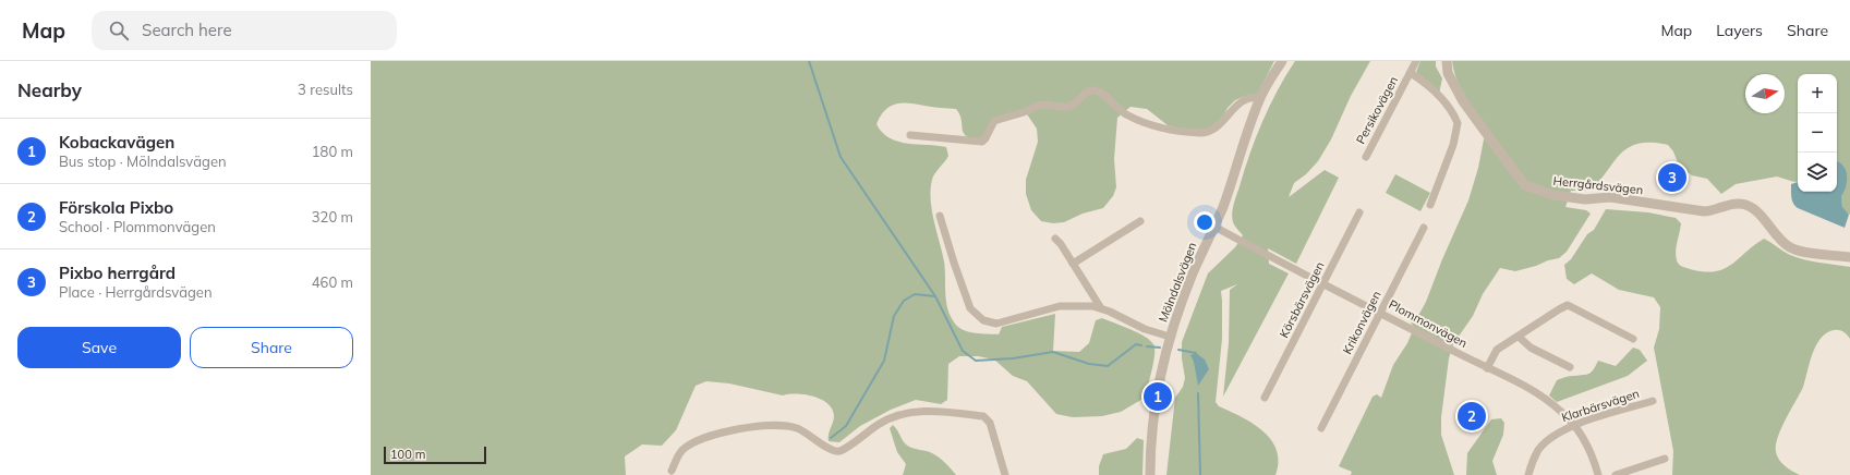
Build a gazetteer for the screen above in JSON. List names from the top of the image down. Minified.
{"streets":{"street":["Persikovägen","Herrgårdsvägen","Mölndalsvägen","Körsbärsvägen","Krikonvägen","Plommonvägen","Klarbärsvägen"]},"crossings":[["Mölndalsvägen","Plommonvägen"],["Körsbärsvägen","Plommonvägen"],["Krikonvägen","Plommonvägen"],["Plommonvägen","Klarbärsvägen"]],"scale_bar":"100 m","north":"right","page":{"header":"Map","search":"Search here","nav":["Map","Layers","Share"],"heading":["Nearby","3 results"],"map_buttons":["+","−"],"list":[{"mark":"1","name":"Kobackavägen","note":"Bus stop · Mölndalsvägen","value":"180 m"},{"mark":"2","name":"Förskola Pixbo","note":"School · Plommonvägen","value":"320 m"},{"mark":"3","name":"Pixbo herrgård","note":"Place · Herrgårdsvägen","value":"460 m"}],"pins":["3","1","2"],"buttons":["Save","Share"],"scale":"100 m"}}
